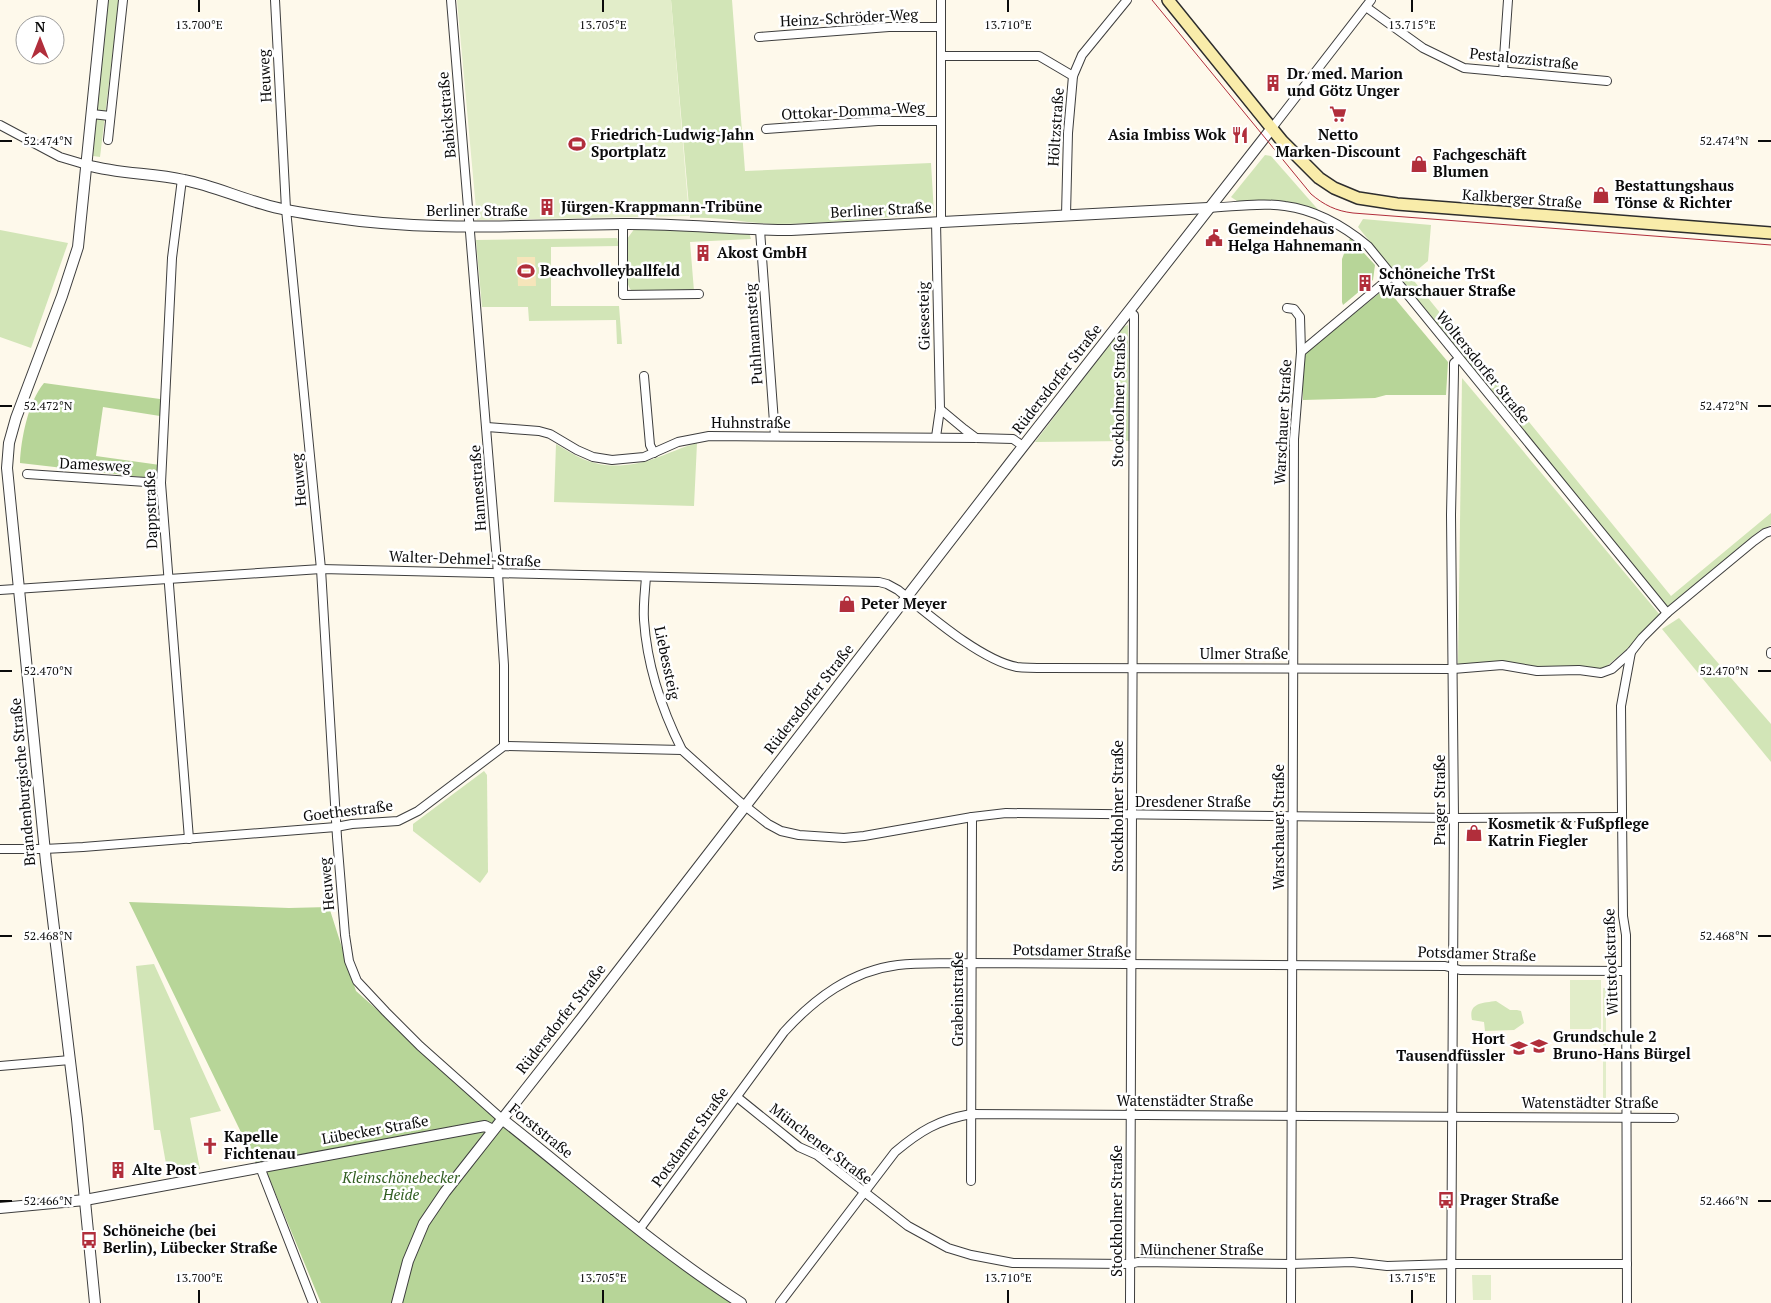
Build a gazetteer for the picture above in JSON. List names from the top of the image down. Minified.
{"streets":{"main road":["Kalkberger Straße"],"street":["Heinz-Schröder-Weg","Pestalozzistraße","Heuweg","Ottokar-Domma-Weg","Babickstraße","Höltzstraße","Berliner Straße","Giesesteig","Puhlmannsteig","Woltersdorfer Straße","Rüdersdorfer Straße","Stockholmer Straße","Warschauer Straße","Huhnstraße","Damesweg","Hannestraße","Dappstraße","Walter-Dehmel-Straße","Ulmer Straße","Liebessteig","Brandenburgische Straße","Prager Straße","Dresdener Straße","Goethestraße","Potsdamer Straße","Wittstockstraße","Grabeinstraße","Watenstädter Straße","Lübecker Straße","Forststraße","Münchener Straße"]},"crossings":[["Heinz-Schröder-Weg","Giesesteig"],["Heuweg","Berliner Straße"],["Heuweg","Walter-Dehmel-Straße"],["Heuweg","Goethestraße"],["Heuweg","Forststraße"],["Ottokar-Domma-Weg","Giesesteig"],["Babickstraße","Berliner Straße"],["Babickstraße","Hannestraße"],["Höltzstraße","Berliner Straße"],["Kalkberger Straße","Rüdersdorfer Straße"],["Berliner Straße","Giesesteig"],["Berliner Straße","Puhlmannsteig"],["Berliner Straße","Woltersdorfer Straße"],["Berliner Straße","Rüdersdorfer Straße"],["Berliner Straße","Hannestraße"],["Berliner Straße","Dappstraße"],["Berliner Straße","Brandenburgische Straße"],["Giesesteig","Huhnstraße"],["Puhlmannsteig","Huhnstraße"],["Woltersdorfer Straße","Rüdersdorfer Straße"],["Woltersdorfer Straße","Warschauer Straße"],["Woltersdorfer Straße","Prager Straße"],["Rüdersdorfer Straße","Stockholmer Straße"],["Rüdersdorfer Straße","Huhnstraße"],["Rüdersdorfer Straße","Walter-Dehmel-Straße"],["Rüdersdorfer Straße","Ulmer Straße"],["Rüdersdorfer Straße","Dresdener Straße"],["Rüdersdorfer Straße","Lübecker Straße"],["Rüdersdorfer Straße","Forststraße"],["Stockholmer Straße","Ulmer Straße"],["Stockholmer Straße","Dresdener Straße"],["Stockholmer Straße","Potsdamer Straße"],["Stockholmer Straße","Watenstädter Straße"],["Stockholmer Straße","Münchener Straße"],["Warschauer Straße","Ulmer Straße"],["Warschauer Straße","Dresdener Straße"],["Warschauer Straße","Potsdamer Straße"],["Warschauer Straße","Watenstädter Straße"],["Warschauer Straße","Münchener Straße"],["Huhnstraße","Hannestraße"],["Damesweg","Dappstraße"],["Hannestraße","Walter-Dehmel-Straße"],["Hannestraße","Goethestraße"],["Dappstraße","Walter-Dehmel-Straße"],["Dappstraße","Goethestraße"],["Walter-Dehmel-Straße","Ulmer Straße"],["Walter-Dehmel-Straße","Liebessteig"],["Walter-Dehmel-Straße","Brandenburgische Straße"],["Ulmer Straße","Prager Straße"],["Ulmer Straße","Wittstockstraße"],["Brandenburgische Straße","Goethestraße"],["Brandenburgische Straße","Lübecker Straße"],["Prager Straße","Dresdener Straße"],["Prager Straße","Potsdamer Straße"],["Prager Straße","Watenstädter Straße"],["Prager Straße","Münchener Straße"],["Dresdener Straße","Wittstockstraße"],["Dresdener Straße","Grabeinstraße"],["Potsdamer Straße","Wittstockstraße"],["Potsdamer Straße","Grabeinstraße"],["Potsdamer Straße","Forststraße"],["Potsdamer Straße","Münchener Straße"],["Wittstockstraße","Watenstädter Straße"],["Wittstockstraße","Münchener Straße"],["Grabeinstraße","Watenstädter Straße"],["Watenstädter Straße","Münchener Straße"]],"parks":["Kleinschönebecker Heide"],"places":{"building":["Dr. med. Marion und Götz Unger","Jürgen-Krappmann-Tribüne","Akost GmbH","Schöneiche TrSt Warschauer Straße","Alte Post"],"supermarket":["Netto Marken-Discount"],"restaurant":["Asia Imbiss Wok"],"sports":["Friedrich-Ludwig-Jahn Sportplatz","Beachvolleyballfeld"],"shop":["Fachgeschäft Blumen","Bestattungshaus Tönse & Richter","Peter Meyer","Kosmetik & Fußpflege Katrin Fiegler"],"public building":["Gemeindehaus Helga Hahnemann"],"school or university":["Grundschule 2 Bruno-Hans Bürgel","Hort Tausendfüssler"],"church":["Kapelle Fichtenau"],"bus stop":["Prager Straße","Schöneiche (bei Berlin), Lübecker Straße"]},"north":"top","coordinates":["13.700°E","13.705°E","13.710°E","13.715°E","52.474°N","52.472°N","52.470°N","52.468°N","52.466°N"]}
